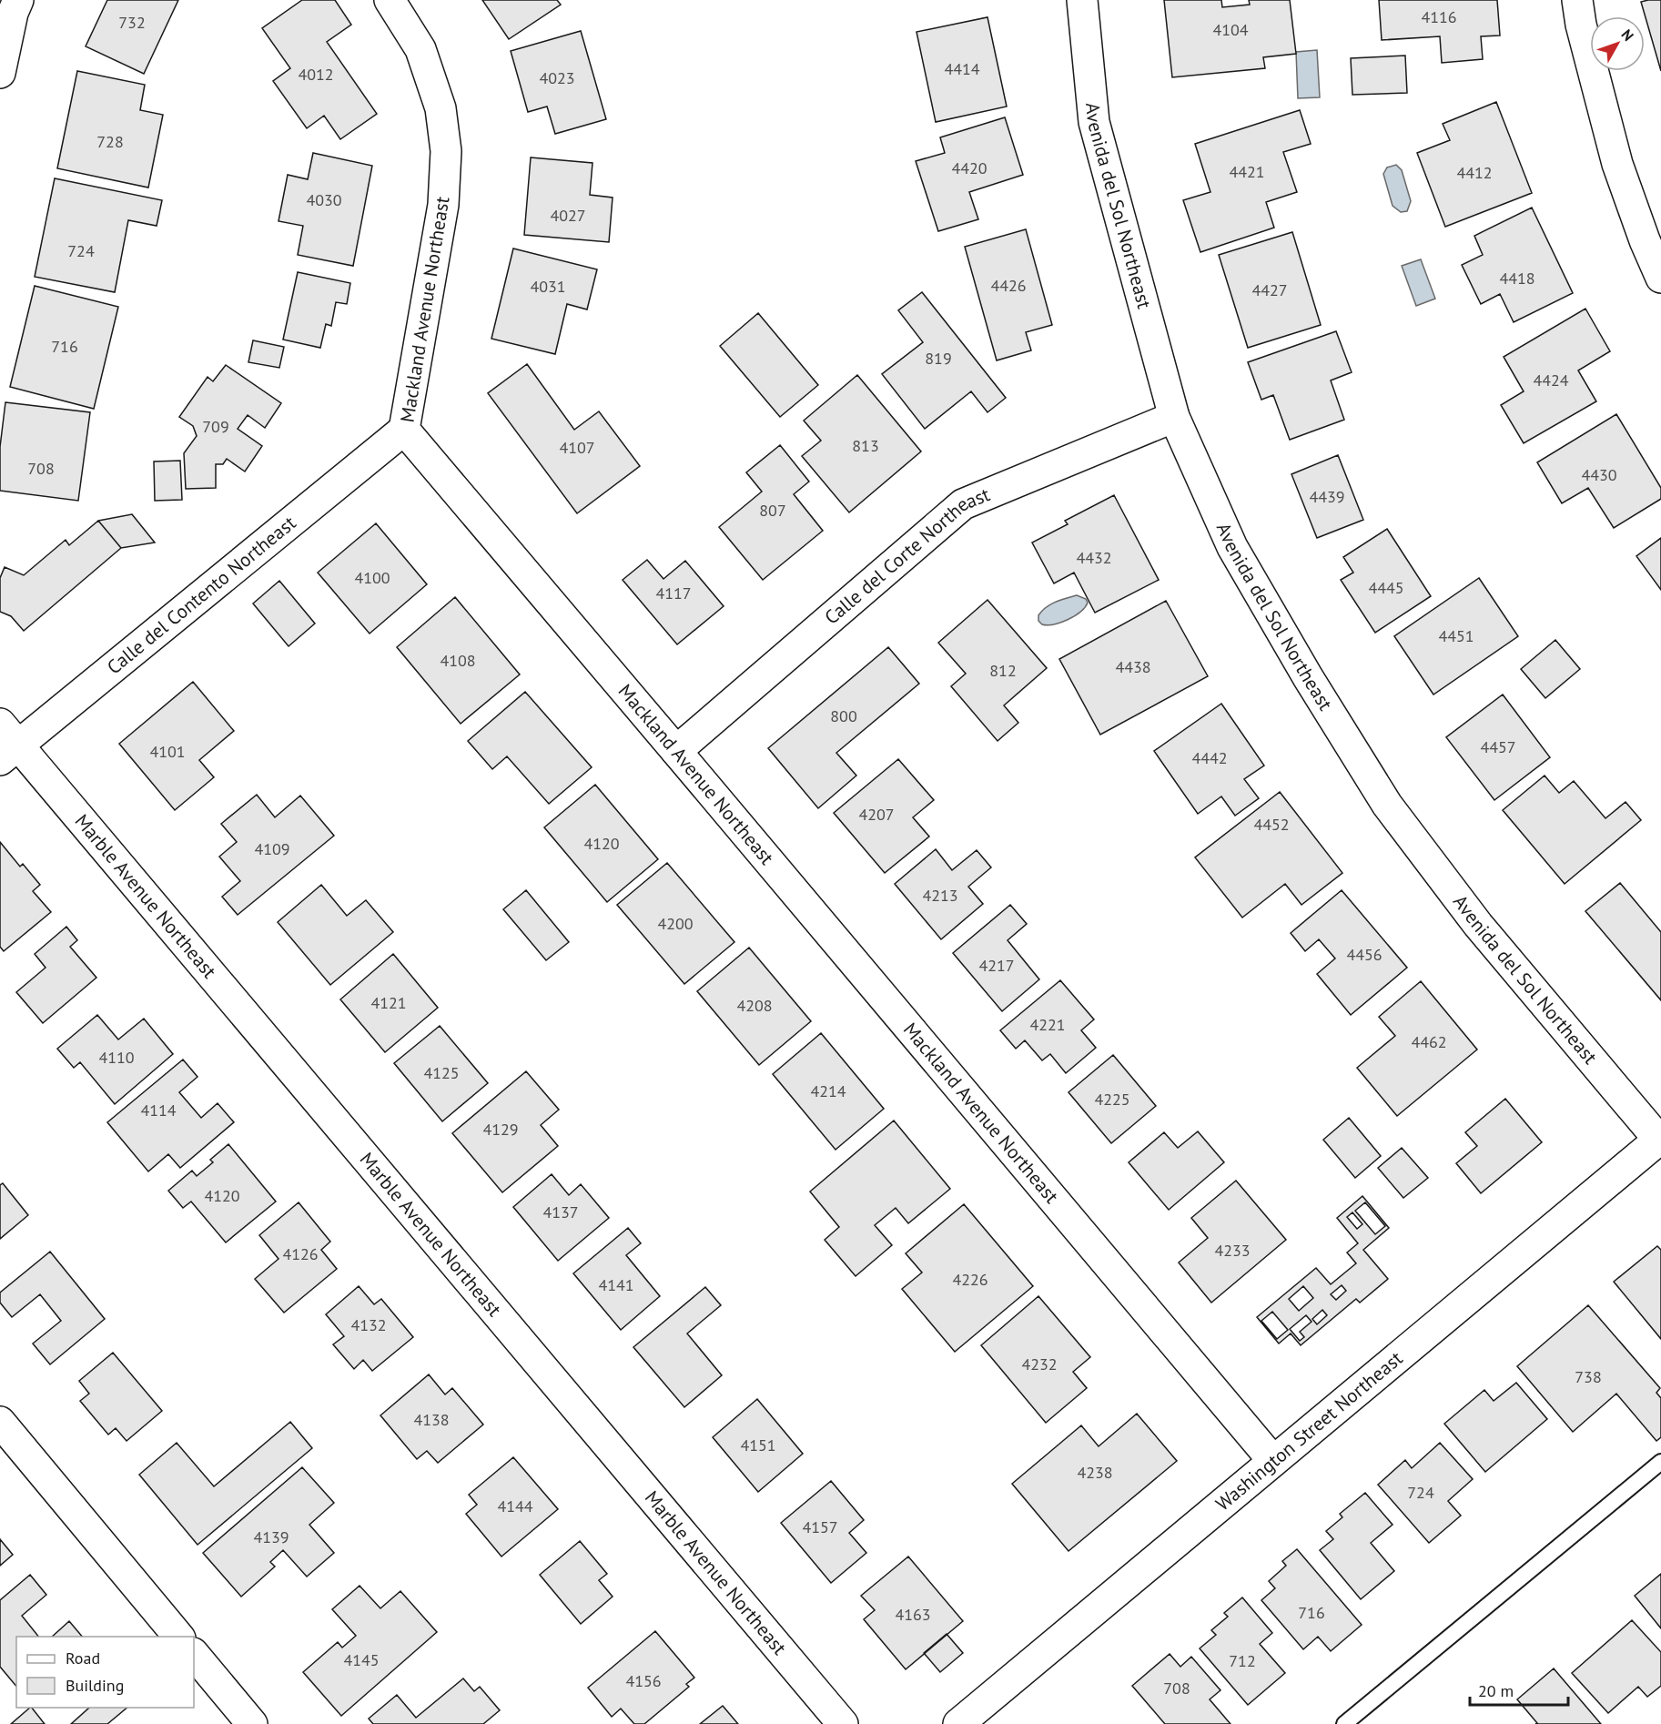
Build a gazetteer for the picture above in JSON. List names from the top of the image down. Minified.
{"streets":{"street":["Avenida del Sol Northeast","Mackland Avenue Northeast","Calle del Corte Northeast","Calle del Contento Northeast","Marble Avenue Northeast","Washington Street Northeast"]},"crossings":[["Avenida del Sol Northeast","Calle del Corte Northeast"],["Avenida del Sol Northeast","Washington Street Northeast"],["Mackland Avenue Northeast","Calle del Corte Northeast"],["Mackland Avenue Northeast","Calle del Contento Northeast"],["Mackland Avenue Northeast","Washington Street Northeast"],["Calle del Contento Northeast","Marble Avenue Northeast"]],"house_numbers":["4116","732","4104","4414","4012","4023","728","4420","4421","4412","4030","4027","724","4418","4426","4031","4427","716","819","4424","709","813","4107","708","4430","4439","807","4432","4100","4445","4117","4451","4108","4438","812","800","4457","4101","4442","4207","4452","4120","4109","4213","4200","4456","4217","4121","4208","4221","4462","4110","4125","4214","4225","4114","4129","4120","4137","4233","4126","4226","4141","4132","4232","738","4138","4151","4238","724","4144","4157","4139","716","4163","4145","712","4156","708"],"legend":["Road","Building"],"scale_bar":"20 m","north":"top right"}
